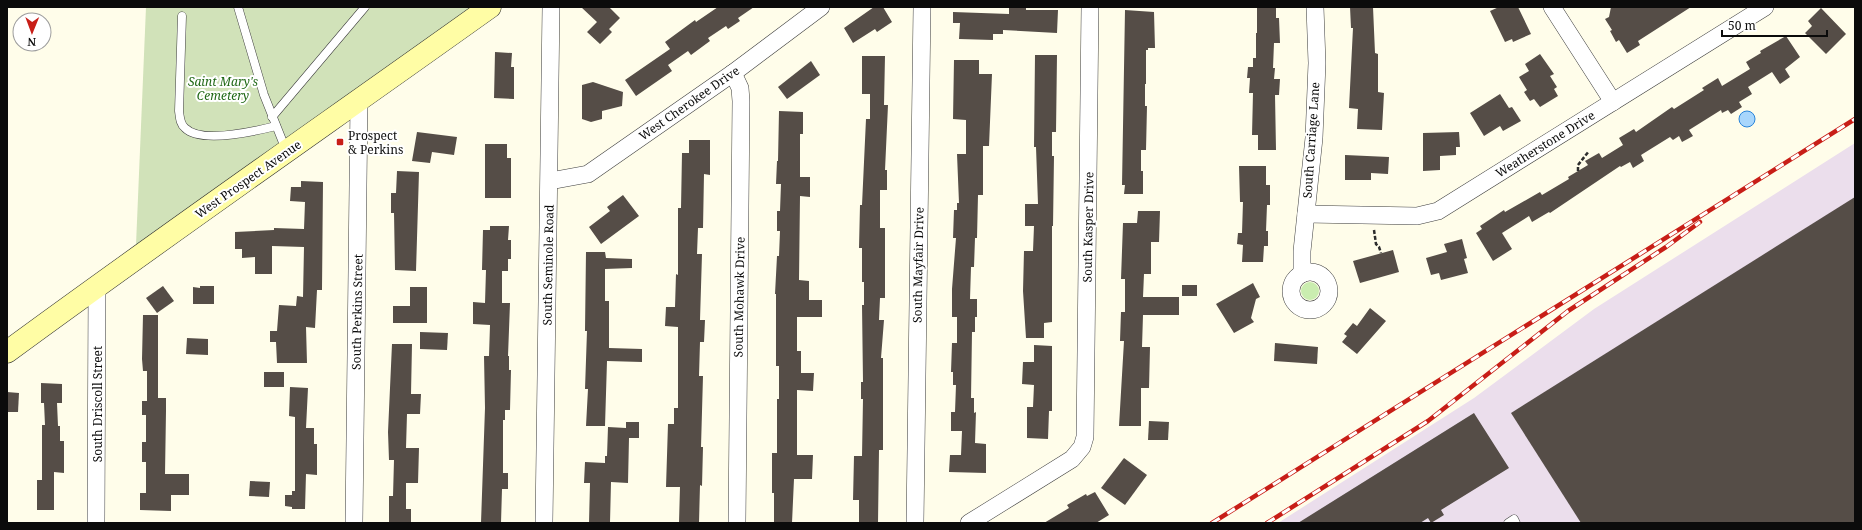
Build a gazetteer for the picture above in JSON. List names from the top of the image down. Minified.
{"streets":{"main road":["West Prospect Avenue"],"street":["West Cherokee Drive","South Carriage Lane","Weatherstone Drive","South Kasper Drive","South Seminole Road","South Mayfair Drive","South Mohawk Drive","South Perkins Street","South Driscoll Street"]},"crossings":[["West Cherokee Drive","South Seminole Road"],["West Cherokee Drive","South Mohawk Drive"],["South Carriage Lane","Weatherstone Drive"],["West Prospect Avenue","South Perkins Street"],["West Prospect Avenue","South Driscoll Street"]],"parks":["Saint Mary's Cemetery"],"places":{"transit":["Prospect & Perkins"]},"scale_bar":"50 m","north":"bottom"}
